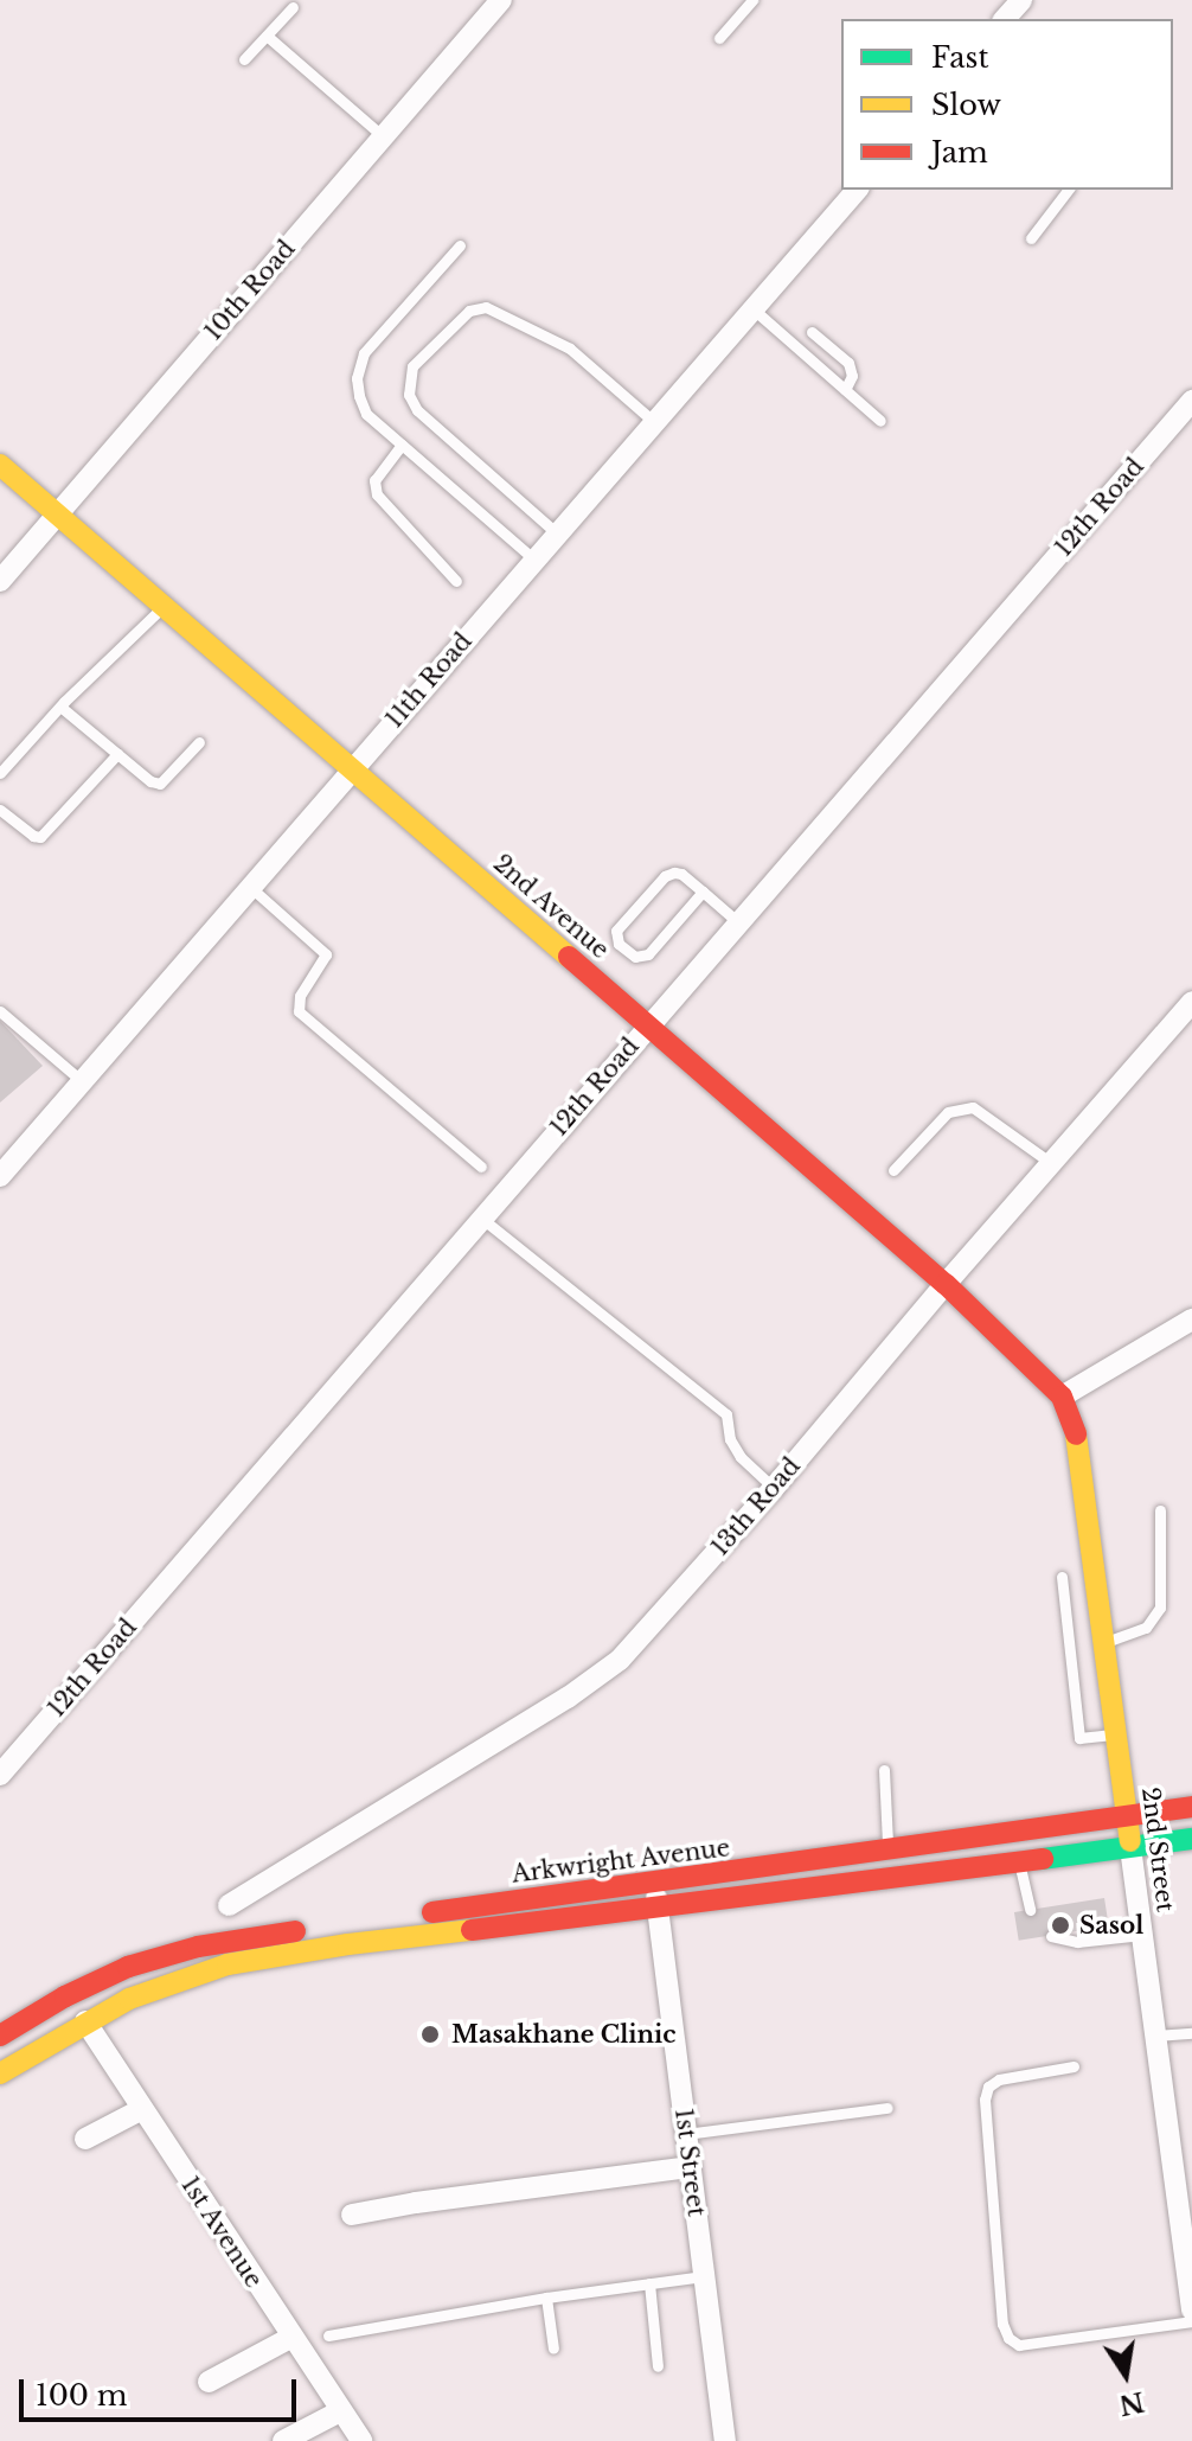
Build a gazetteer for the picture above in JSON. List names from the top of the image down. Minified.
{"streets":{"main road":["2nd Avenue","2nd Street","Arkwright Avenue"],"street":["10th Road","12th Road","11th Road","13th Road","1st Street","1st Avenue"]},"crossings":[["10th Road","2nd Avenue"],["12th Road","2nd Avenue"],["11th Road","2nd Avenue"],["2nd Avenue","13th Road"],["2nd Avenue","2nd Street"],["2nd Street","Arkwright Avenue"],["Arkwright Avenue","1st Street"]],"places":["Sasol","Masakhane Clinic"],"legend":["Fast","Slow","Jam"],"scale_bar":"100 m","north":"bottom"}
